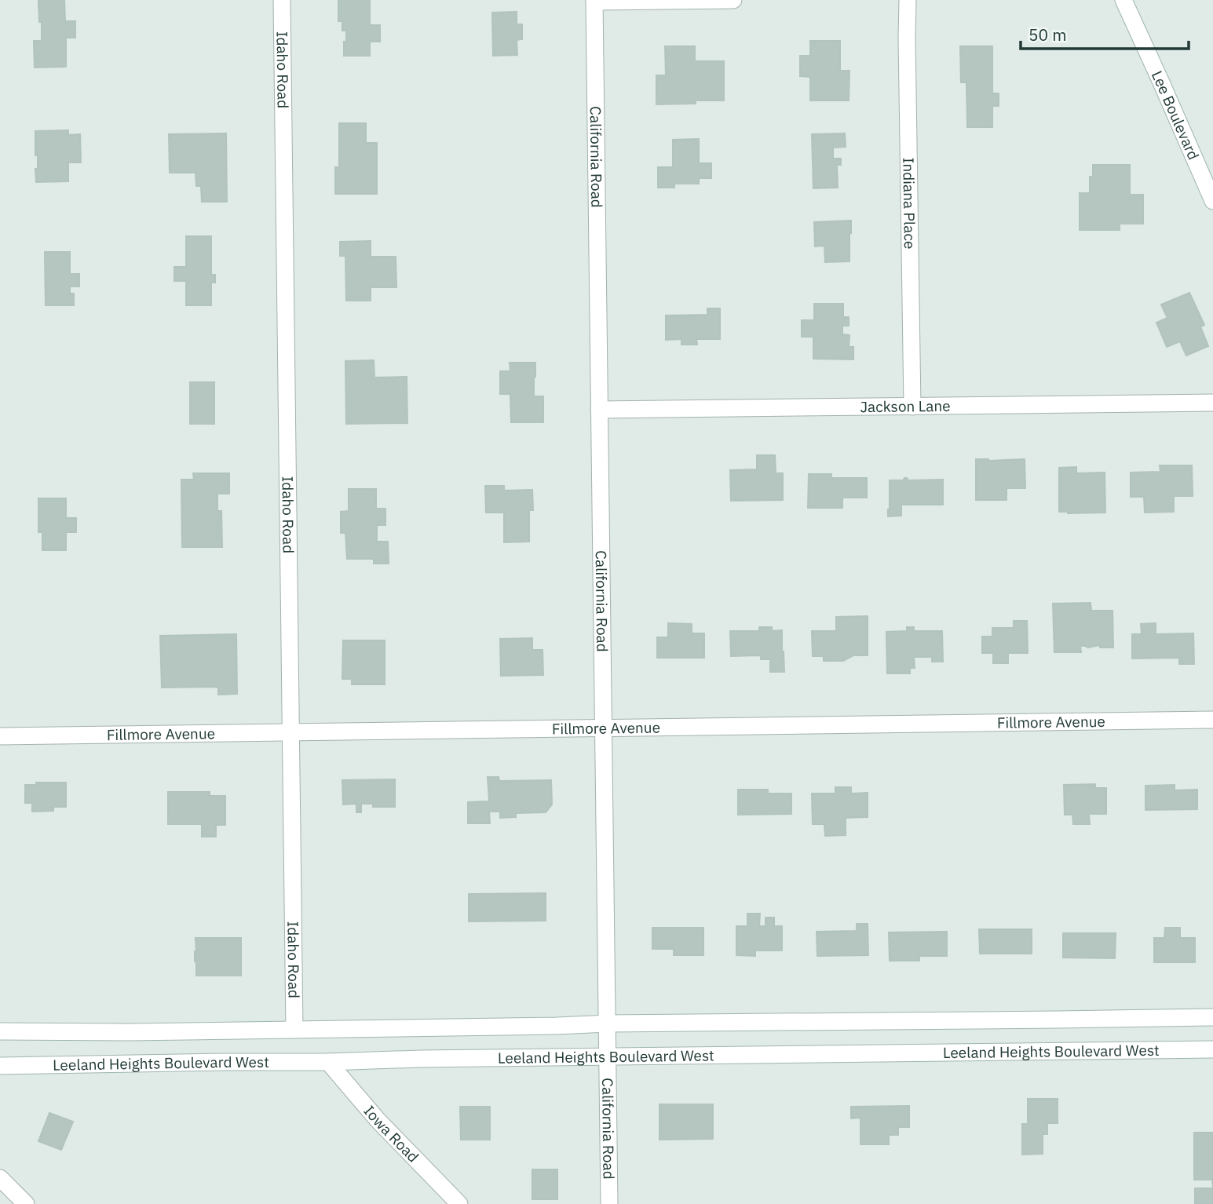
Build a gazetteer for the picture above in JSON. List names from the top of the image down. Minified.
{"streets":{"street":["Idaho Road","Lee Boulevard","California Road","Indiana Place","Jackson Lane","Fillmore Avenue","Leeland Heights Boulevard West","Iowa Road"]},"crossings":[["Idaho Road","Fillmore Avenue"],["California Road","Jackson Lane"],["California Road","Fillmore Avenue"],["California Road","Leeland Heights Boulevard West"],["Indiana Place","Jackson Lane"],["Leeland Heights Boulevard West","Iowa Road"]],"scale_bar":"50 m"}
